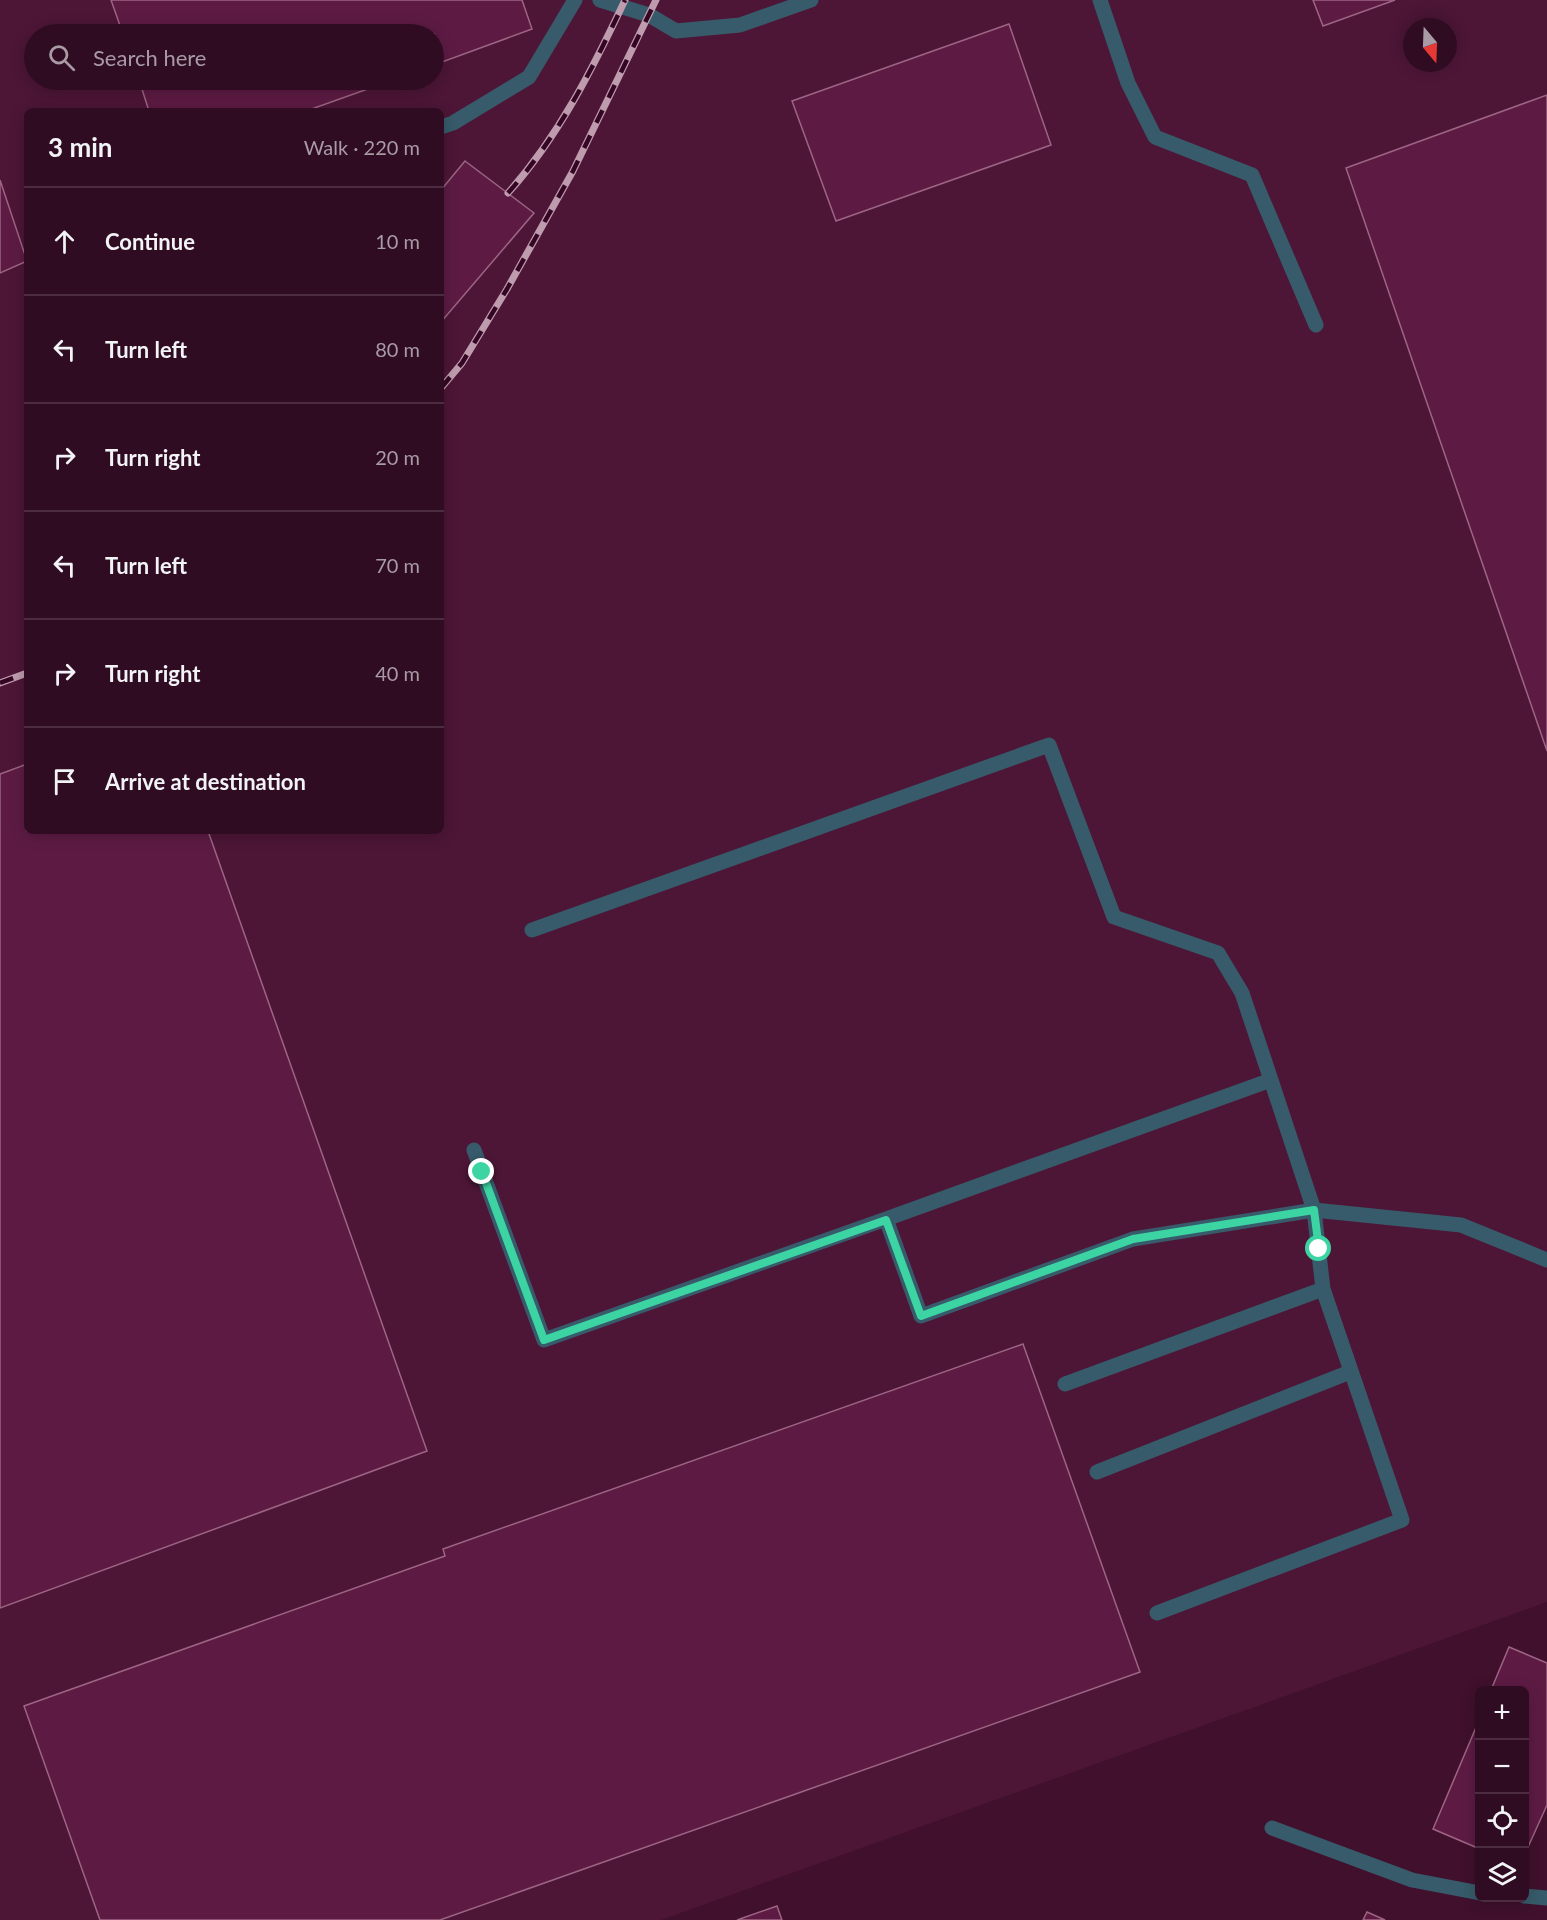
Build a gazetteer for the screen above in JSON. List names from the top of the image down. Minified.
{"north":"bottom","page":{"search":"Search here","heading":["3 min","Walk · 220 m"],"list":[["Continue","10 m"],["Turn left","80 m"],["Turn right","20 m"],["Turn left","70 m"],["Turn right","40 m"],"Arrive at destination"],"map_buttons":["+","−"]}}
